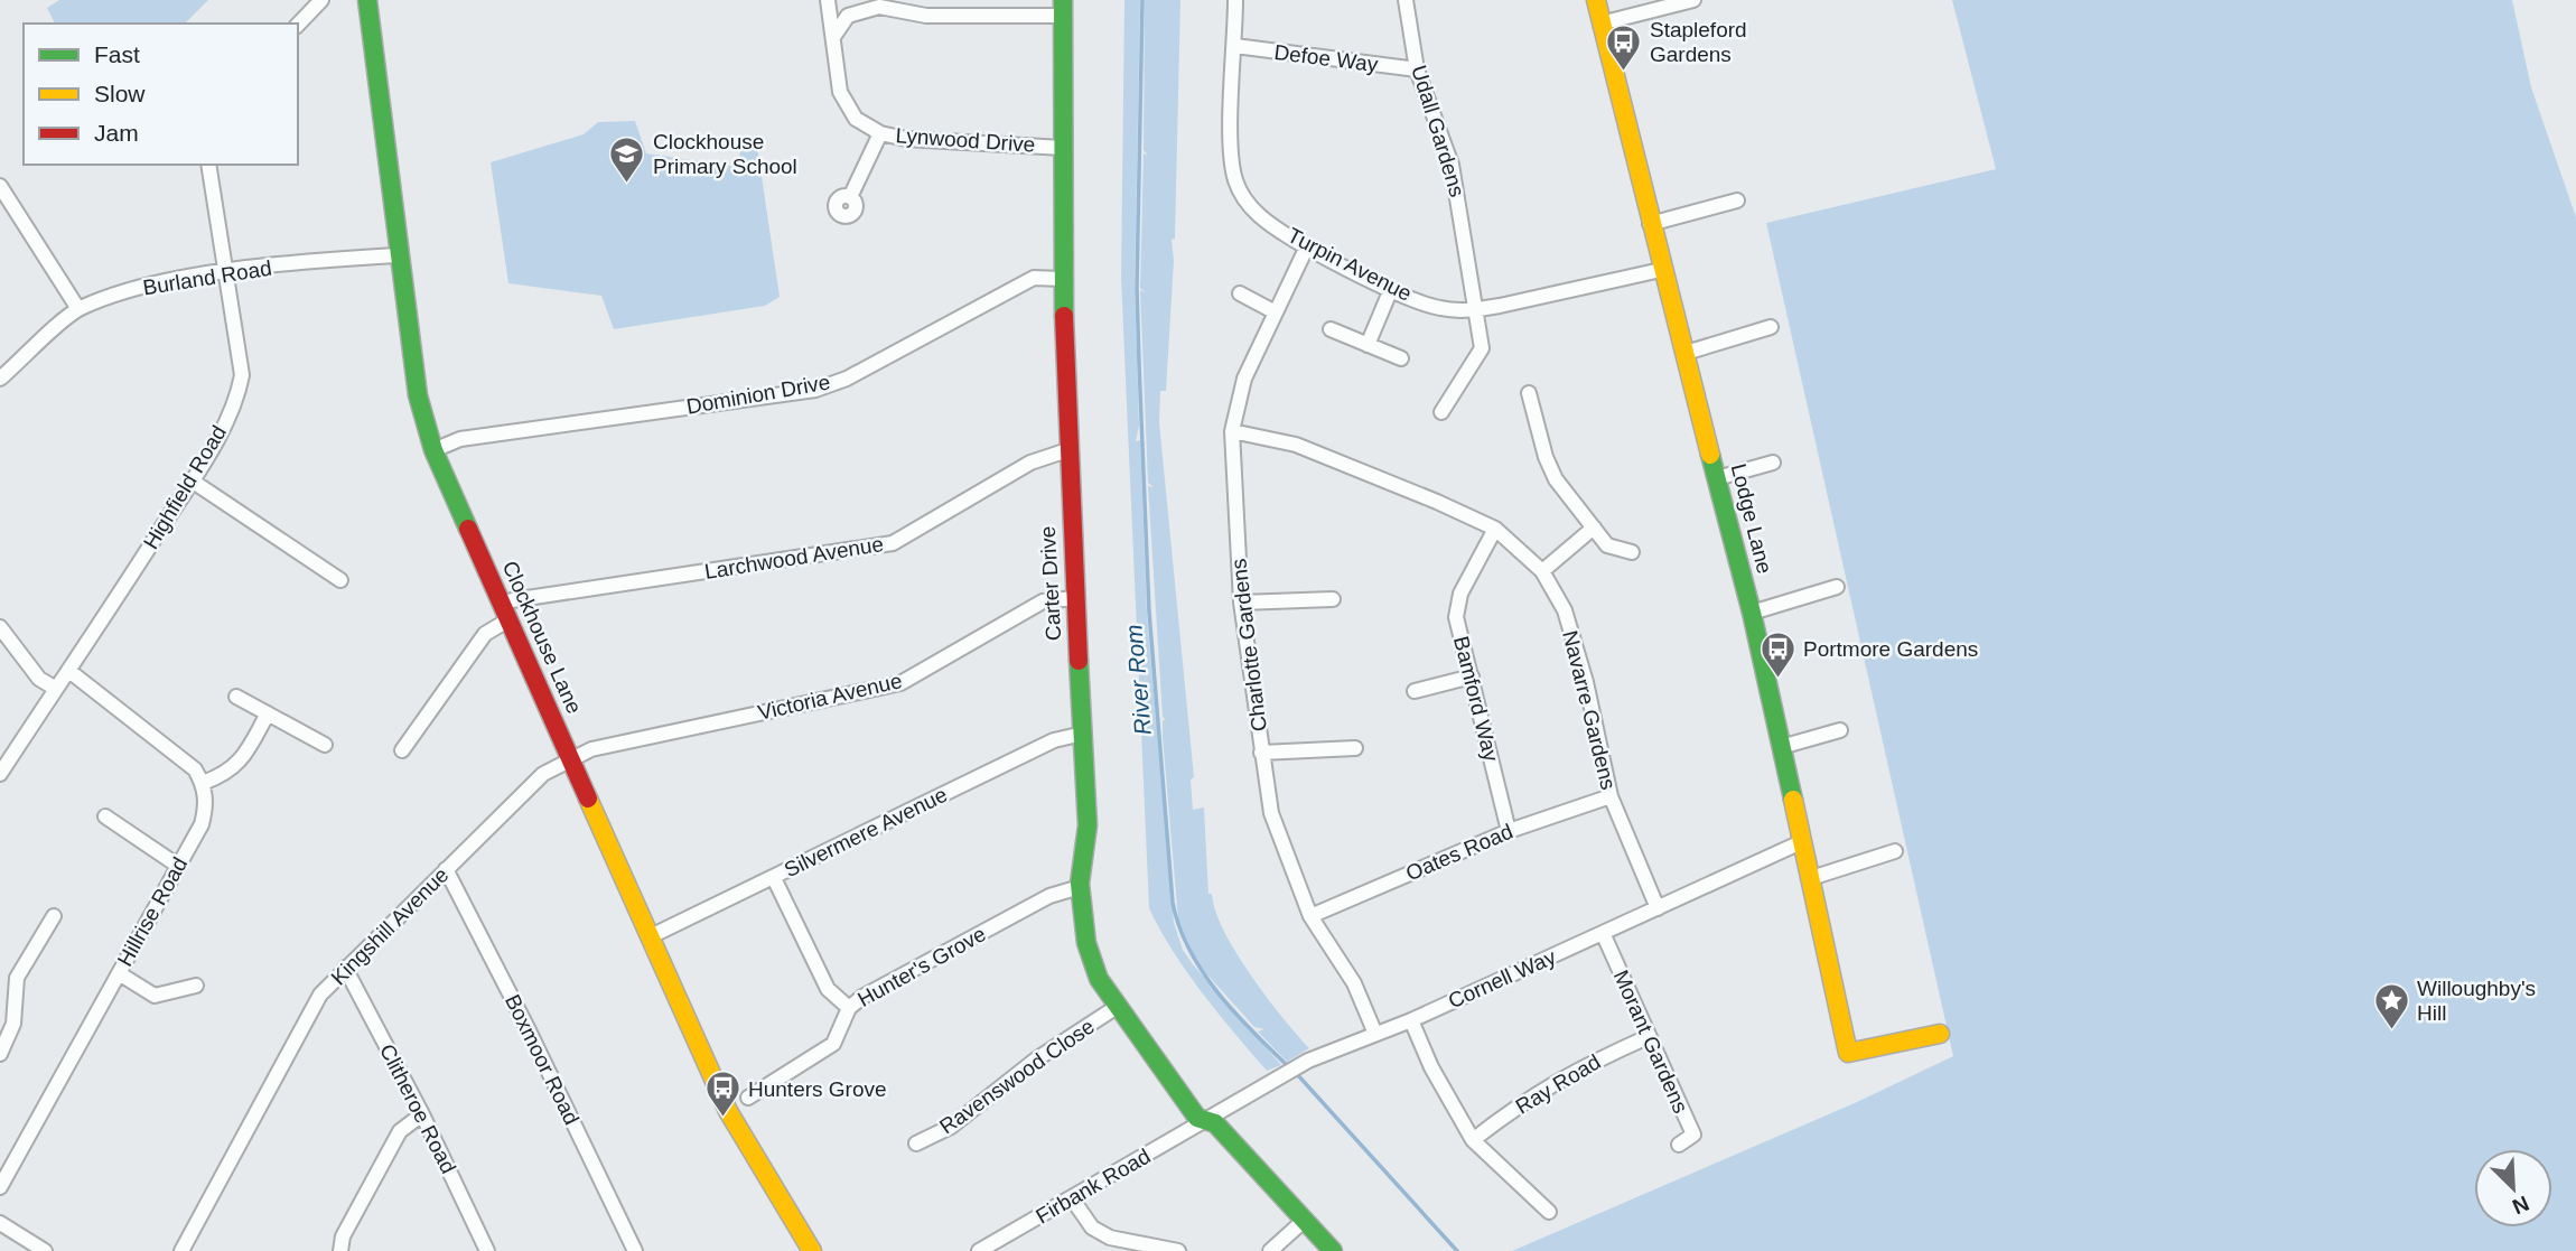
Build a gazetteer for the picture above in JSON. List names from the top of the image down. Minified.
{"streets":{"street":["Defoe Way","Udall Gardens","Lynwood Drive","Turpin Avenue","Burland Road","Dominion Drive","Highfield Road","Lodge Lane","Larchwood Avenue","Carter Drive","Clockhouse Lane","Charlotte Gardens","Victoria Avenue","Bamford Way","Navarre Gardens","Silvermere Avenue","Oates Road","Hillrise Road","Kingshill Avenue","Hunter's Grove","Cornell Way","Morant Gardens","Boxmoor Road","Ravenswood Close","Ray Road","Clitheroe Road","Firbank Road"]},"crossings":[["Defoe Way","Udall Gardens"],["Defoe Way","Turpin Avenue"],["Udall Gardens","Turpin Avenue"],["Lynwood Drive","Carter Drive"],["Turpin Avenue","Lodge Lane"],["Turpin Avenue","Charlotte Gardens"],["Burland Road","Highfield Road"],["Burland Road","Clockhouse Lane"],["Dominion Drive","Carter Drive"],["Dominion Drive","Clockhouse Lane"],["Lodge Lane","Cornell Way"],["Larchwood Avenue","Carter Drive"],["Larchwood Avenue","Clockhouse Lane"],["Carter Drive","Victoria Avenue"],["Carter Drive","Silvermere Avenue"],["Carter Drive","Hunter's Grove"],["Carter Drive","Cornell Way"],["Carter Drive","Ravenswood Close"],["Carter Drive","Firbank Road"],["Clockhouse Lane","Victoria Avenue"],["Clockhouse Lane","Silvermere Avenue"],["Clockhouse Lane","Kingshill Avenue"],["Charlotte Gardens","Navarre Gardens"],["Charlotte Gardens","Oates Road"],["Charlotte Gardens","Cornell Way"],["Victoria Avenue","Kingshill Avenue"],["Bamford Way","Navarre Gardens"],["Bamford Way","Oates Road"],["Navarre Gardens","Oates Road"],["Navarre Gardens","Cornell Way"],["Kingshill Avenue","Boxmoor Road"],["Kingshill Avenue","Clitheroe Road"],["Cornell Way","Morant Gardens"],["Cornell Way","Firbank Road"],["Morant Gardens","Ray Road"]],"water":["River Rom"],"places":{"bus stop":["Stapleford Gardens","Portmore Gardens","Hunters Grove"],"school or university":["Clockhouse Primary School"],"place":["Willoughby's Hill"]},"legend":["Fast","Slow","Jam"],"north":"bottom right"}
